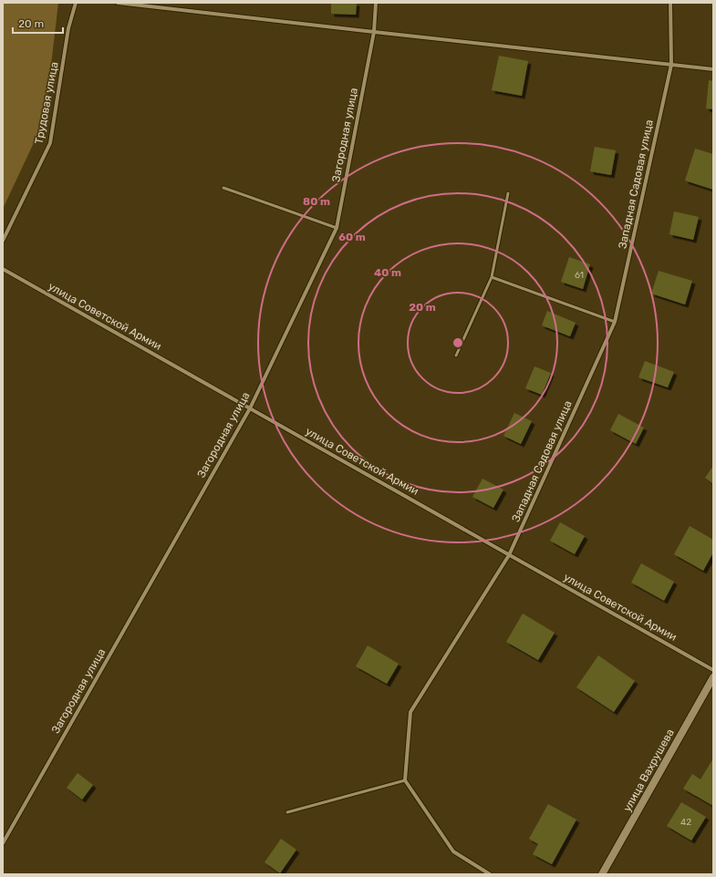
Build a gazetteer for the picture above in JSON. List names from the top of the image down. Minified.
{"streets":{"main road":["улица Вахрушева"],"street":["Трудовая улица","Загородная улица","Западная Садовая улица","улица Советской Армии"]},"crossings":[["Загородная улица","улица Советской Армии"],["Западная Садовая улица","улица Советской Армии"]],"house_numbers":["61","42"],"scale_bar":"20 m","rings":["80 m","60 m","40 m","20 m"]}
